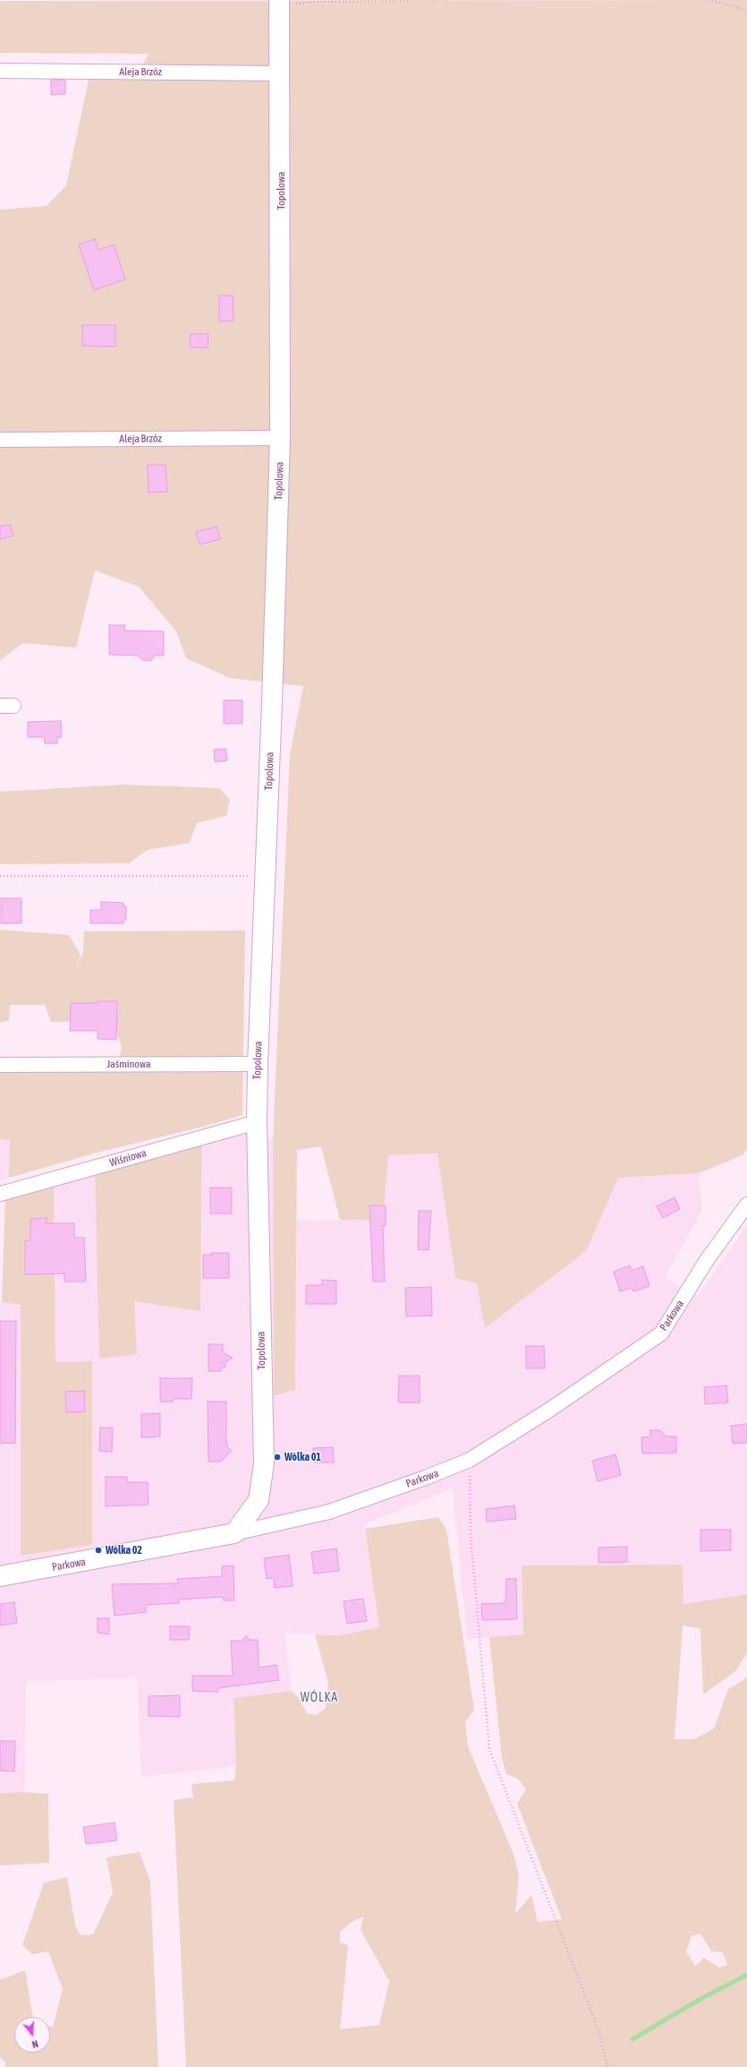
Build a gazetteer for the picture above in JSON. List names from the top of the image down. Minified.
{"streets":{"street":["Aleja Brzóz","Topolowa","Jaśminowa","Wiśniowa","Parkowa"]},"crossings":[["Aleja Brzóz","Topolowa"],["Topolowa","Jaśminowa"],["Topolowa","Wiśniowa"],["Topolowa","Parkowa"]],"districts":["WÓLKA"],"places":["Wólka 01","Wólka 02"],"north":"bottom"}
